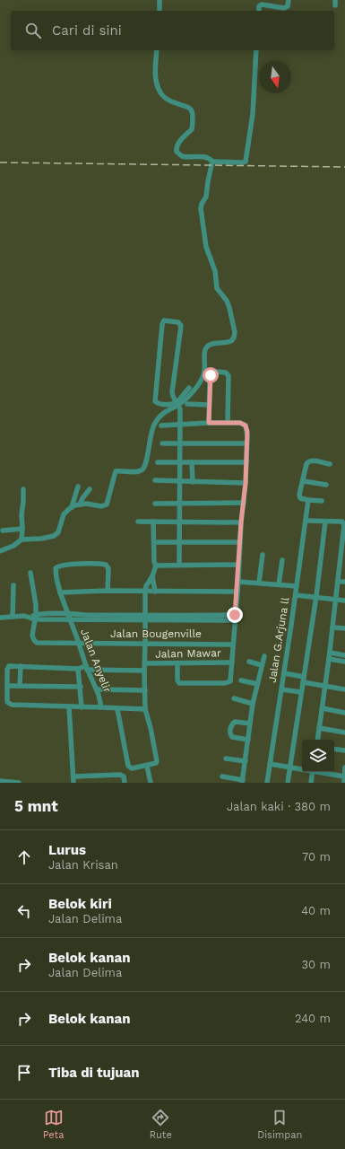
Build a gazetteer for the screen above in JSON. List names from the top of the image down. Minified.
{"streets":{"street":["Jalan Bougenville","Jalan G.Arjuna ll","Jalan Mawar","Jalan Anyelir"]},"crossings":[["Jalan Bougenville","Jalan Anyelir"]],"north":"bottom","page":{"search":"Cari di sini","heading":["5 mnt","Jalan kaki · 380 m"],"list":[["Lurus","Jalan Krisan","70 m"],["Belok kiri","Jalan Delima","40 m"],["Belok kanan","Jalan Delima","30 m"],["Belok kanan","240 m"],"Tiba di tujuan"],"nav":["Peta","Rute","Disimpan"]}}
